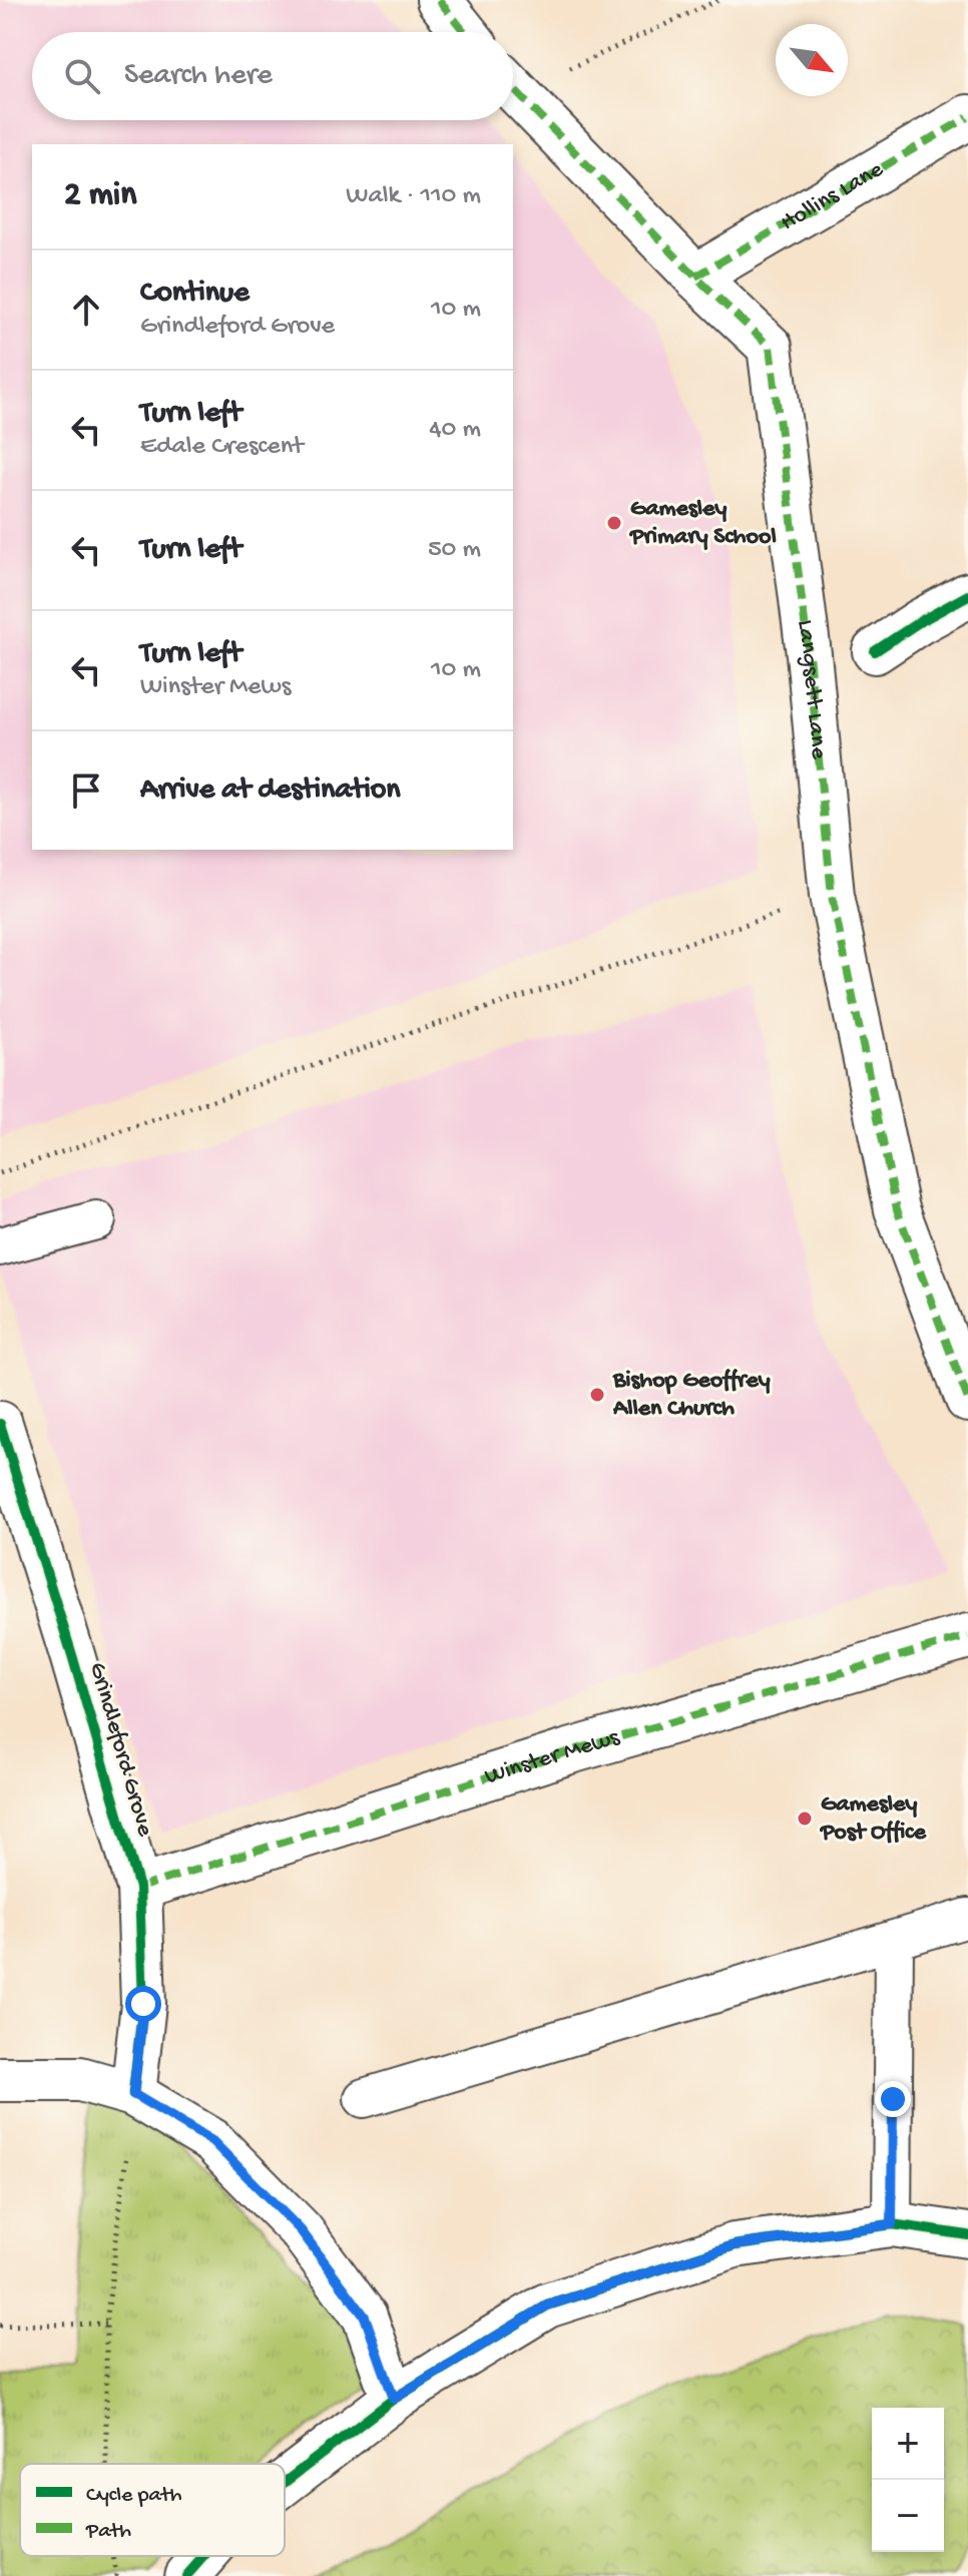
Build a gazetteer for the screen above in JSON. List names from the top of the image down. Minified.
{"streets":{"street":["Hollins Lane","Langsett Lane","Grindleford Grove","Winster Mews"]},"crossings":[["Hollins Lane","Langsett Lane"],["Grindleford Grove","Winster Mews"]],"places":["Gamesley Primary School","Bishop Geoffrey Allen Church","Gamesley Post Office"],"legend":["Cycle path","Path"],"north":"bottom right","page":{"search":"Search here","heading":["2 min","Walk · 110 m"],"list":[["Continue","Grindleford Grove","10 m"],["Turn left","Edale Crescent","40 m"],["Turn left","50 m"],["Turn left","Winster Mews","10 m"],"Arrive at destination"],"map_buttons":["+","−"]}}
